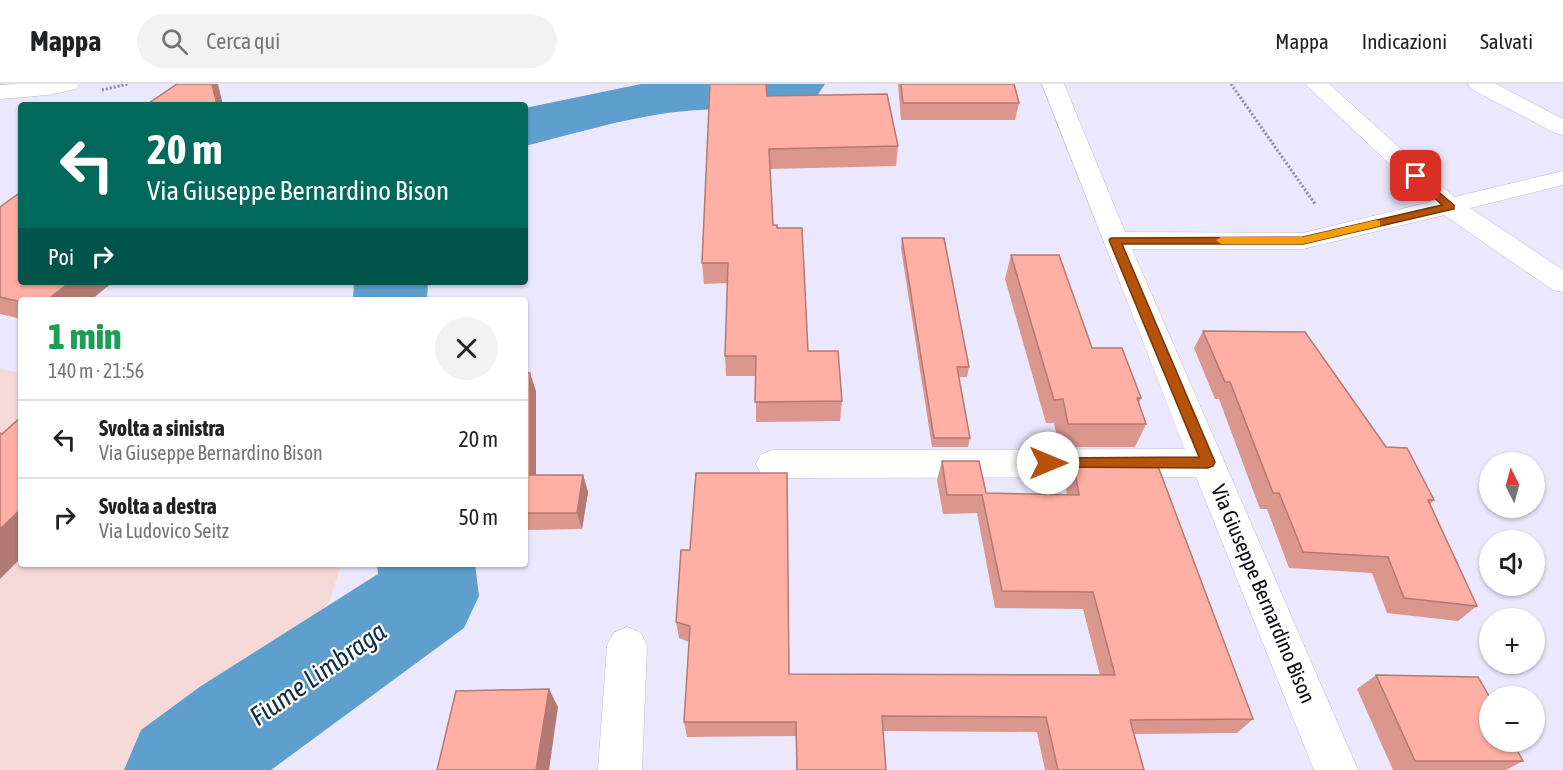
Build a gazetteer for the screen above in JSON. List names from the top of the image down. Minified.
{"streets":{"street":["Via Giuseppe Bernardino Bison"]},"water":["Fiume Limbraga"],"north":"top","page":{"header":"Mappa","search":"Cerca qui","nav":["Mappa","Indicazioni","Salvati"],"turn":["20 m","Via Giuseppe Bernardino Bison"],"then":"Poi","heading":["1 min","140 m · 21:56"],"list":[{"name":"Svolta a sinistra","note":"Via Giuseppe Bernardino Bison","value":"20 m"},{"name":"Svolta a destra","note":"Via Ludovico Seitz","value":"50 m"}],"map_buttons":["+","−"]}}
